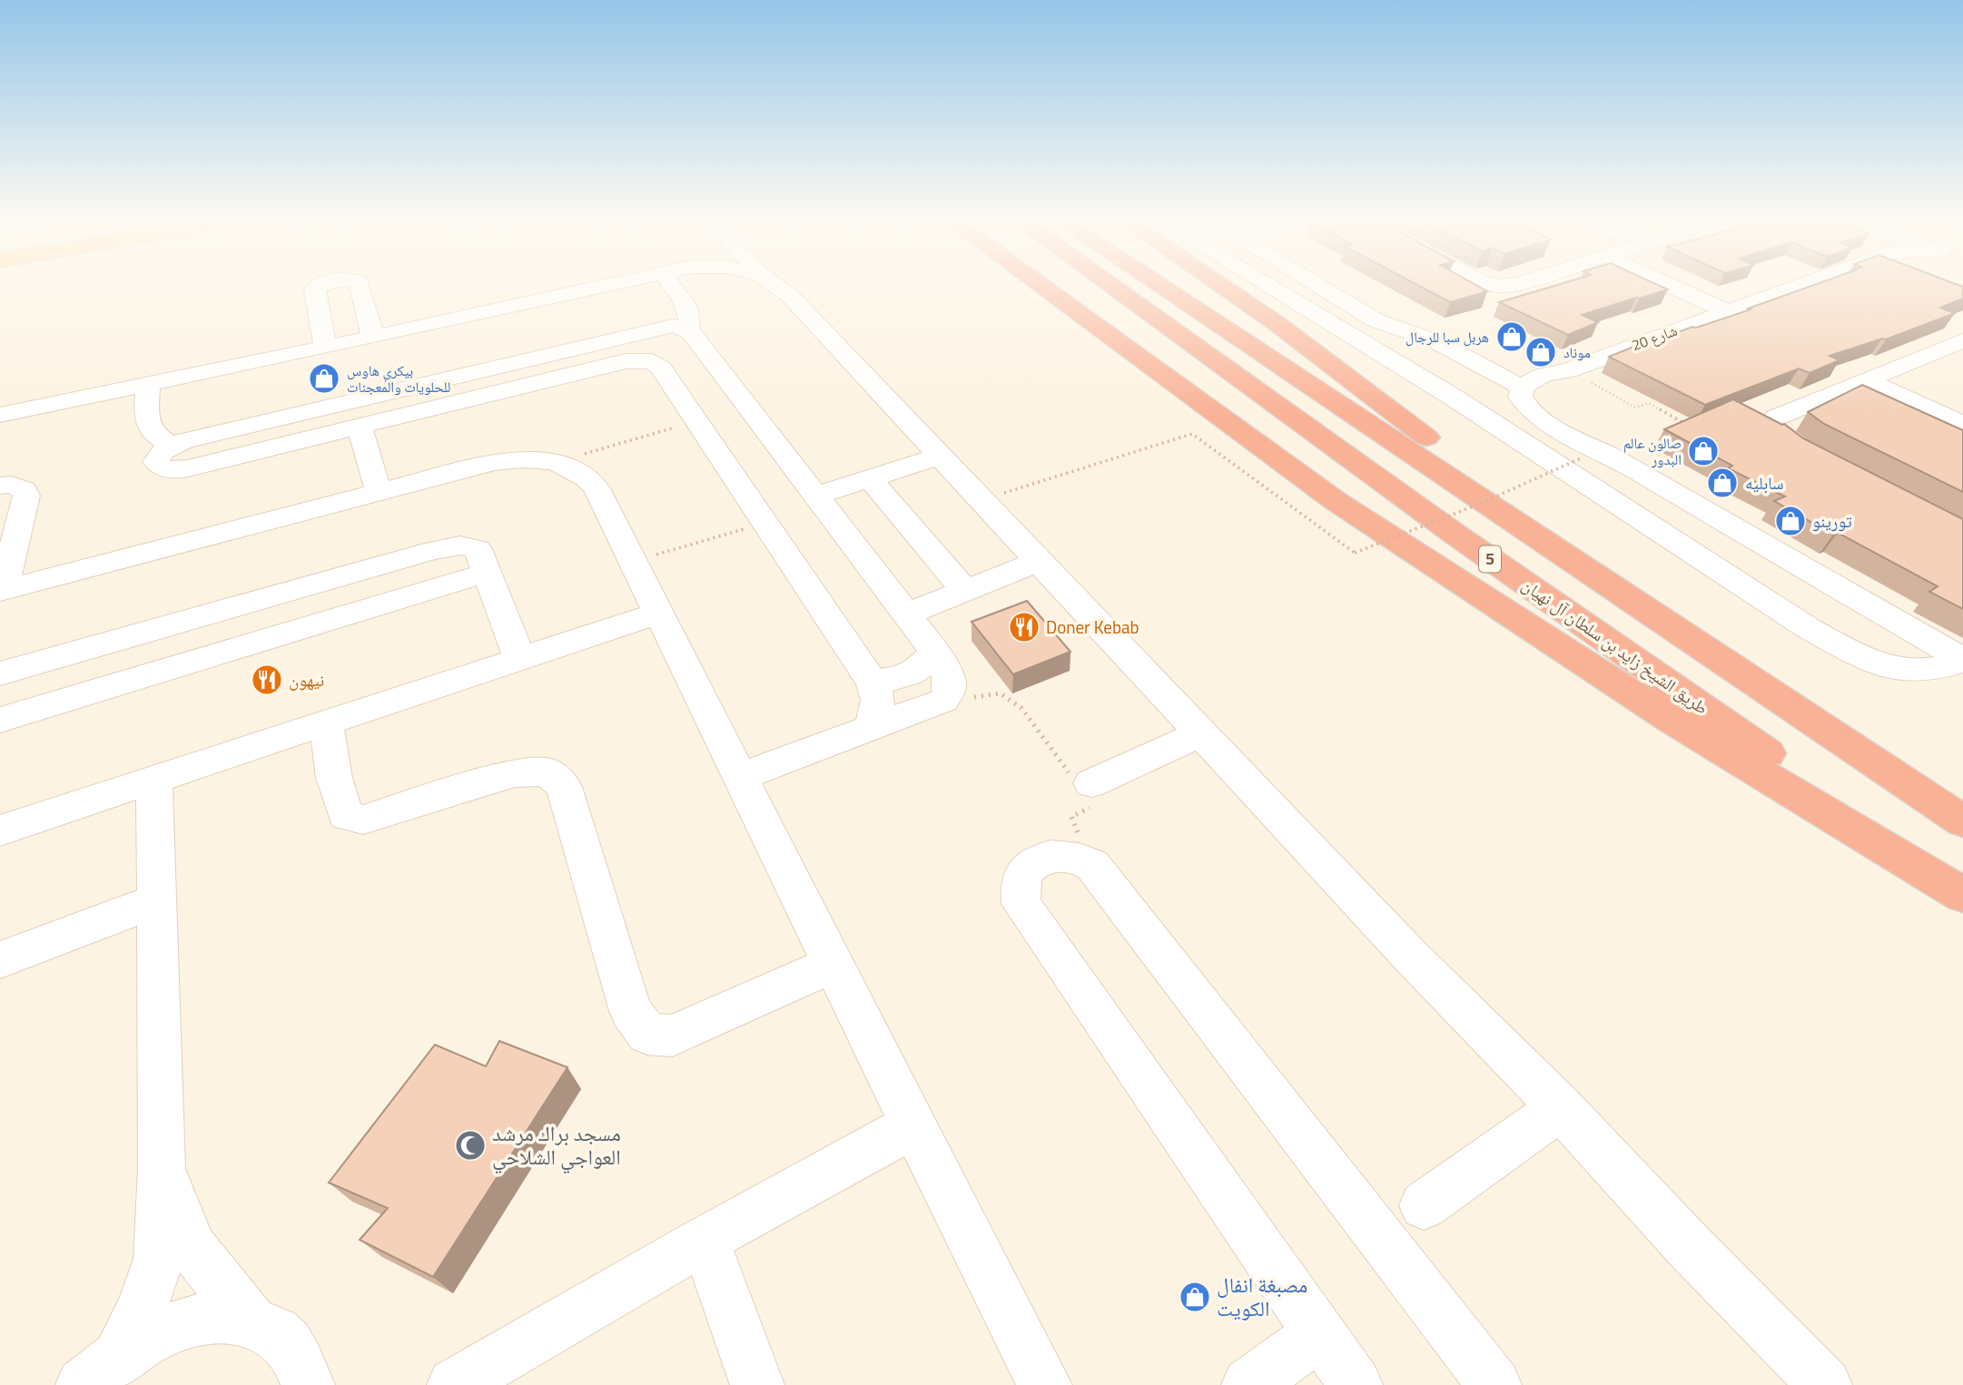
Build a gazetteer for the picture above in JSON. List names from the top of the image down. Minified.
{"streets":{"highway":["5","طريق الشيخ زايد بن سلطان آل نهيان"],"street":["شارع 20"]},"places":{"shop":["هربل سبا للرجال","موناد","بيكري هاوس للحلويات والمعجنات","صالون عالم البدور","سابليه","تورينو","مصبغة انفال الكويت"],"restaurant":["Doner Kebab","نيهون"],"mosque":["مسجد براك مرشد العواجي الشلاحي"]}}
